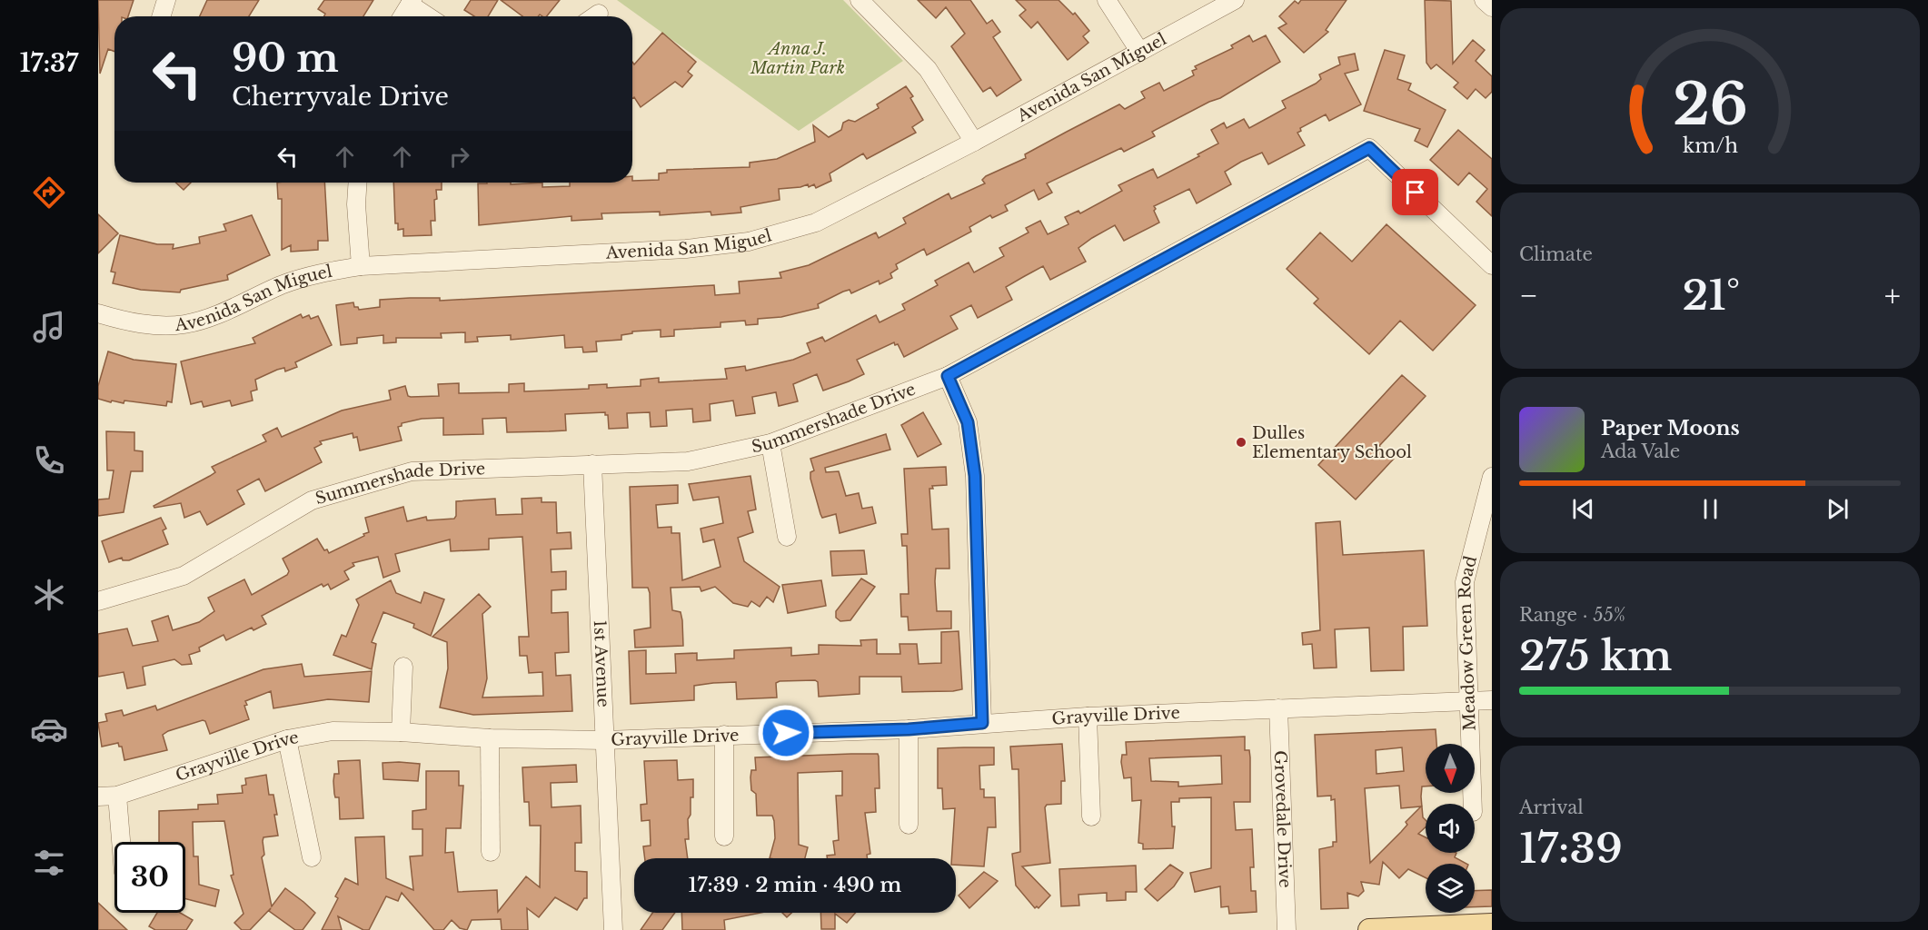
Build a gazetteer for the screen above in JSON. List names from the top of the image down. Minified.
{"streets":{"street":["Avenida San Miguel","Summershade Drive","Meadow Green Road","1st Avenue","Grayville Drive","Grovedale Drive"]},"crossings":[["Summershade Drive","1st Avenue"],["Meadow Green Road","Grayville Drive"],["1st Avenue","Grayville Drive"],["Grayville Drive","Grovedale Drive"]],"parks":["Anna J. Martin Park"],"places":["Dulles Elementary School"],"north":"bottom","page":{"tabs":"17:37","turn":["90 m","Cherryvale Drive"],"tile":["Climate",["Range · 55%","275 km"],["Arrival","17:39"]],"heat":["−","21°","+"],"song":["Paper Moons","Ada Vale"],"limit":"30","trip":"17:39 · 2 min · 490 m","gauge":["26","km/h"]}}
